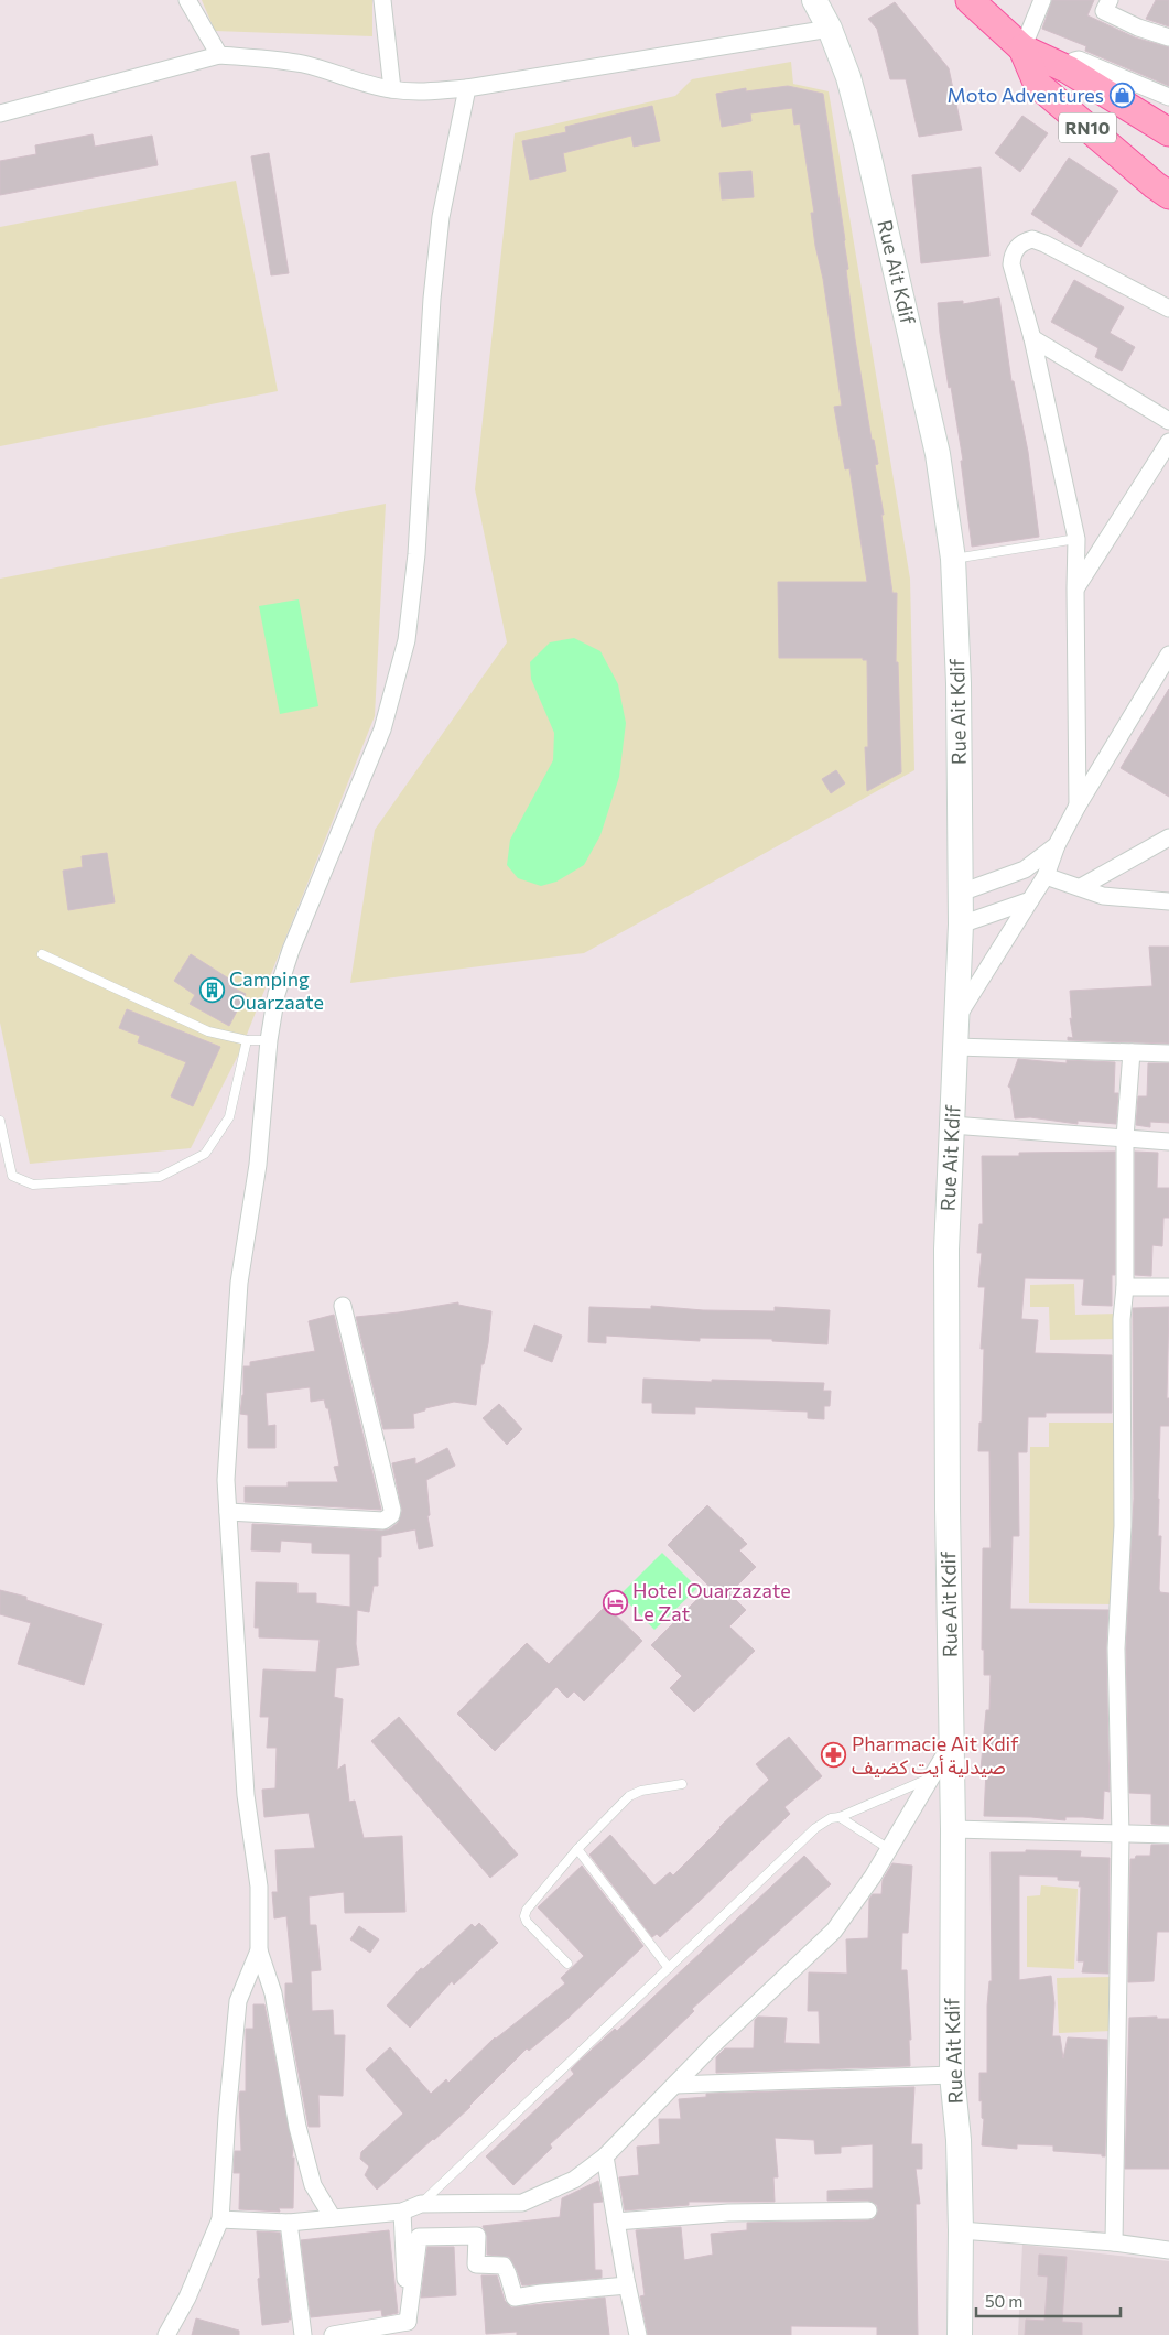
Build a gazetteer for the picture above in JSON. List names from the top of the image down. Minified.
{"streets":{"main road":["RN10"],"street":["Rue Ait Kdif"]},"places":{"shop":["Moto Adventures"],"building":["Camping Ouarzaate"],"hotel":["Hotel Ouarzazate Le Zat"],"pharmacy":["Pharmacie Ait Kdif صيدلية أيت كضيف"]},"scale_bar":"50 m"}
